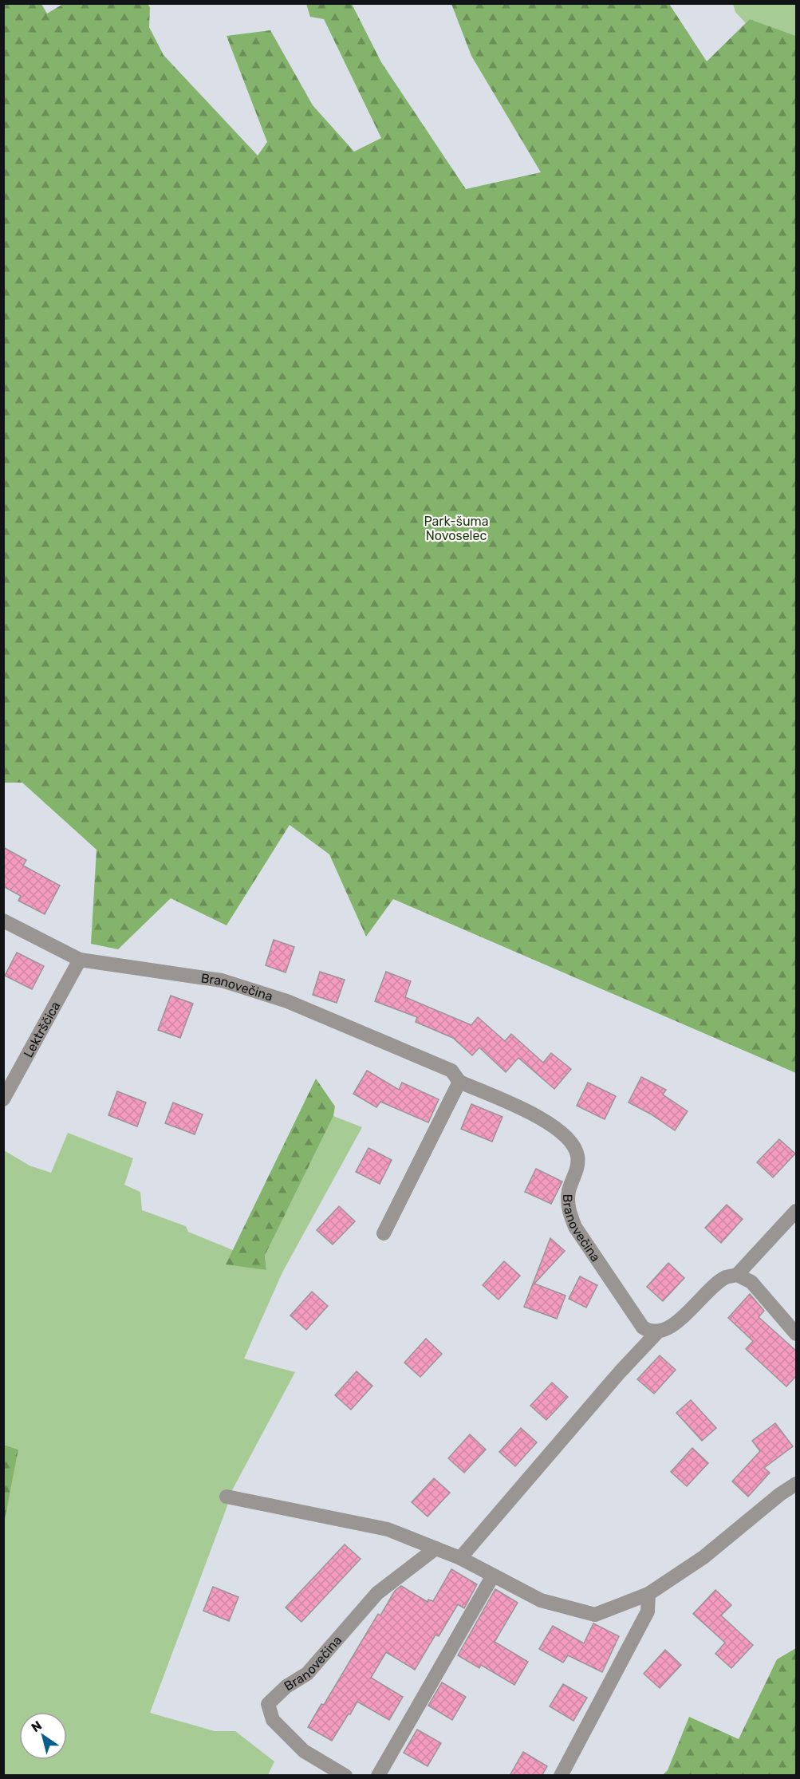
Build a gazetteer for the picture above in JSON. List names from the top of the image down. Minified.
{"streets":{"street":["Branovečina","Lektrščica"]},"crossings":[["Branovečina","Lektrščica"]],"parks":["Park-šuma Novoselec"],"north":"top left"}
